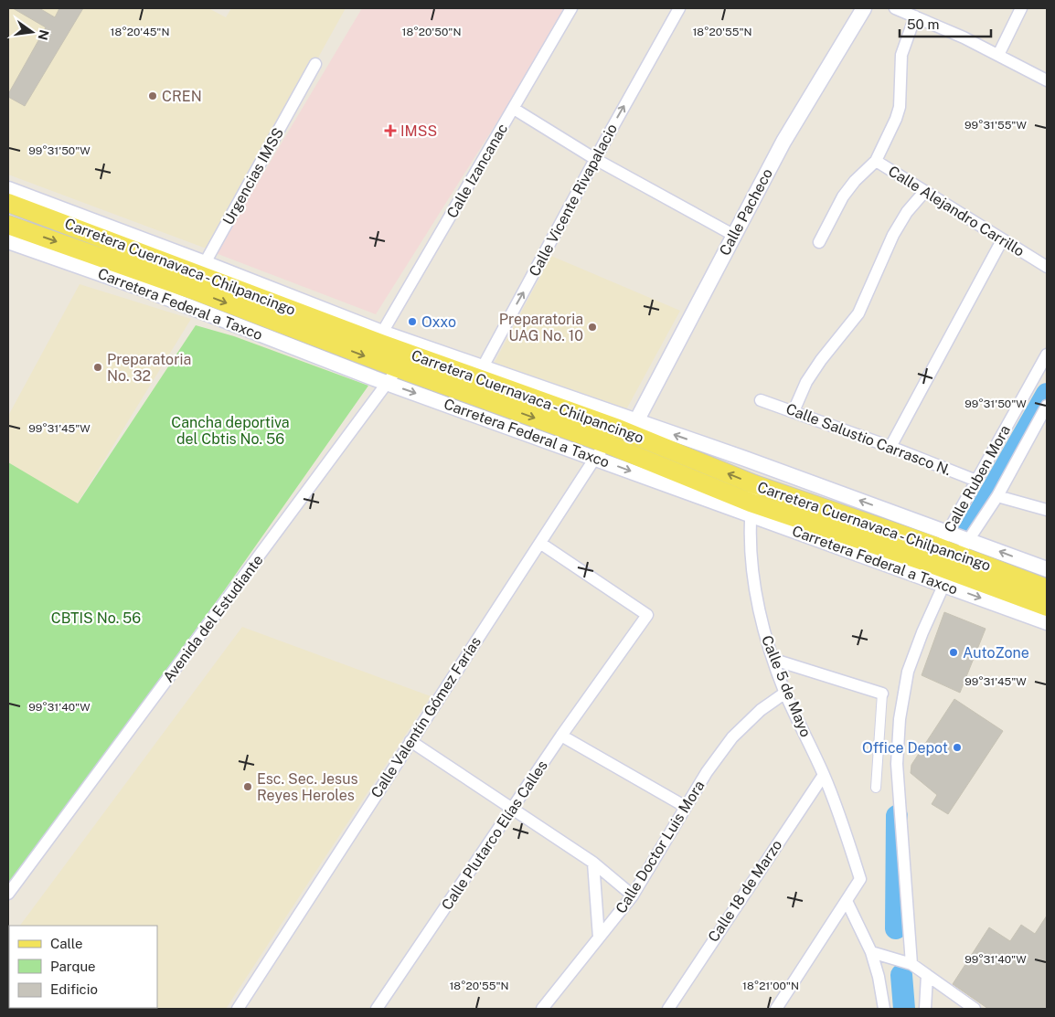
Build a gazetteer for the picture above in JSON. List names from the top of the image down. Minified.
{"streets":{"main road":["Carretera Cuernavaca - Chilpancingo"],"street":["Calle Izancanac","Urgencias IMSS","Calle Vicente Rivapalacio","Calle Alejandro Carrillo","Calle Pacheco","Carretera Federal a Taxco","Calle Salustio Carrasco N.","Calle Ruben Mora","Avenida del Estudiante","Calle 5 de Mayo","Calle Valentín Gómez Farías","Calle Plutarco Elías Calles","Calle Doctor Luis Mora","Calle 18 de Marzo"]},"crossings":[["Urgencias IMSS","Carretera Cuernavaca - Chilpancingo"],["Calle Vicente Rivapalacio","Carretera Cuernavaca - Chilpancingo"],["Carretera Cuernavaca - Chilpancingo","Carretera Federal a Taxco"],["Carretera Cuernavaca - Chilpancingo","Calle Ruben Mora"],["Carretera Cuernavaca - Chilpancingo","Avenida del Estudiante"],["Carretera Cuernavaca - Chilpancingo","Calle 5 de Mayo"],["Carretera Cuernavaca - Chilpancingo","Calle Valentín Gómez Farías"],["Carretera Federal a Taxco","Avenida del Estudiante"],["Carretera Federal a Taxco","Calle 5 de Mayo"],["Carretera Federal a Taxco","Calle Valentín Gómez Farías"],["Calle Salustio Carrasco N.","Calle Ruben Mora"],["Calle 5 de Mayo","Calle Doctor Luis Mora"],["Calle 5 de Mayo","Calle 18 de Marzo"],["Calle Valentín Gómez Farías","Calle Plutarco Elías Calles"]],"one_way":["Calle Vicente Rivapalacio"],"parks":["Cancha deportiva del Cbtis No. 56","CBTIS No. 56"],"places":{"other":["CREN","Oxxo","Preparatoria UAG No. 10","Preparatoria No. 32","AutoZone","Office Depot","Esc. Sec. Jesus Reyes Heroles"],"health":["IMSS"]},"legend":["Calle","Parque","Edificio"],"scale_bar":"50 m","north":"right","coordinates":["18°20'45\"N","18°20'50\"N","18°20'55\"N","99°31'55\"W","99°31'50\"W","99°31'45\"W","99°31'40\"W","18°21'00\"N"]}
